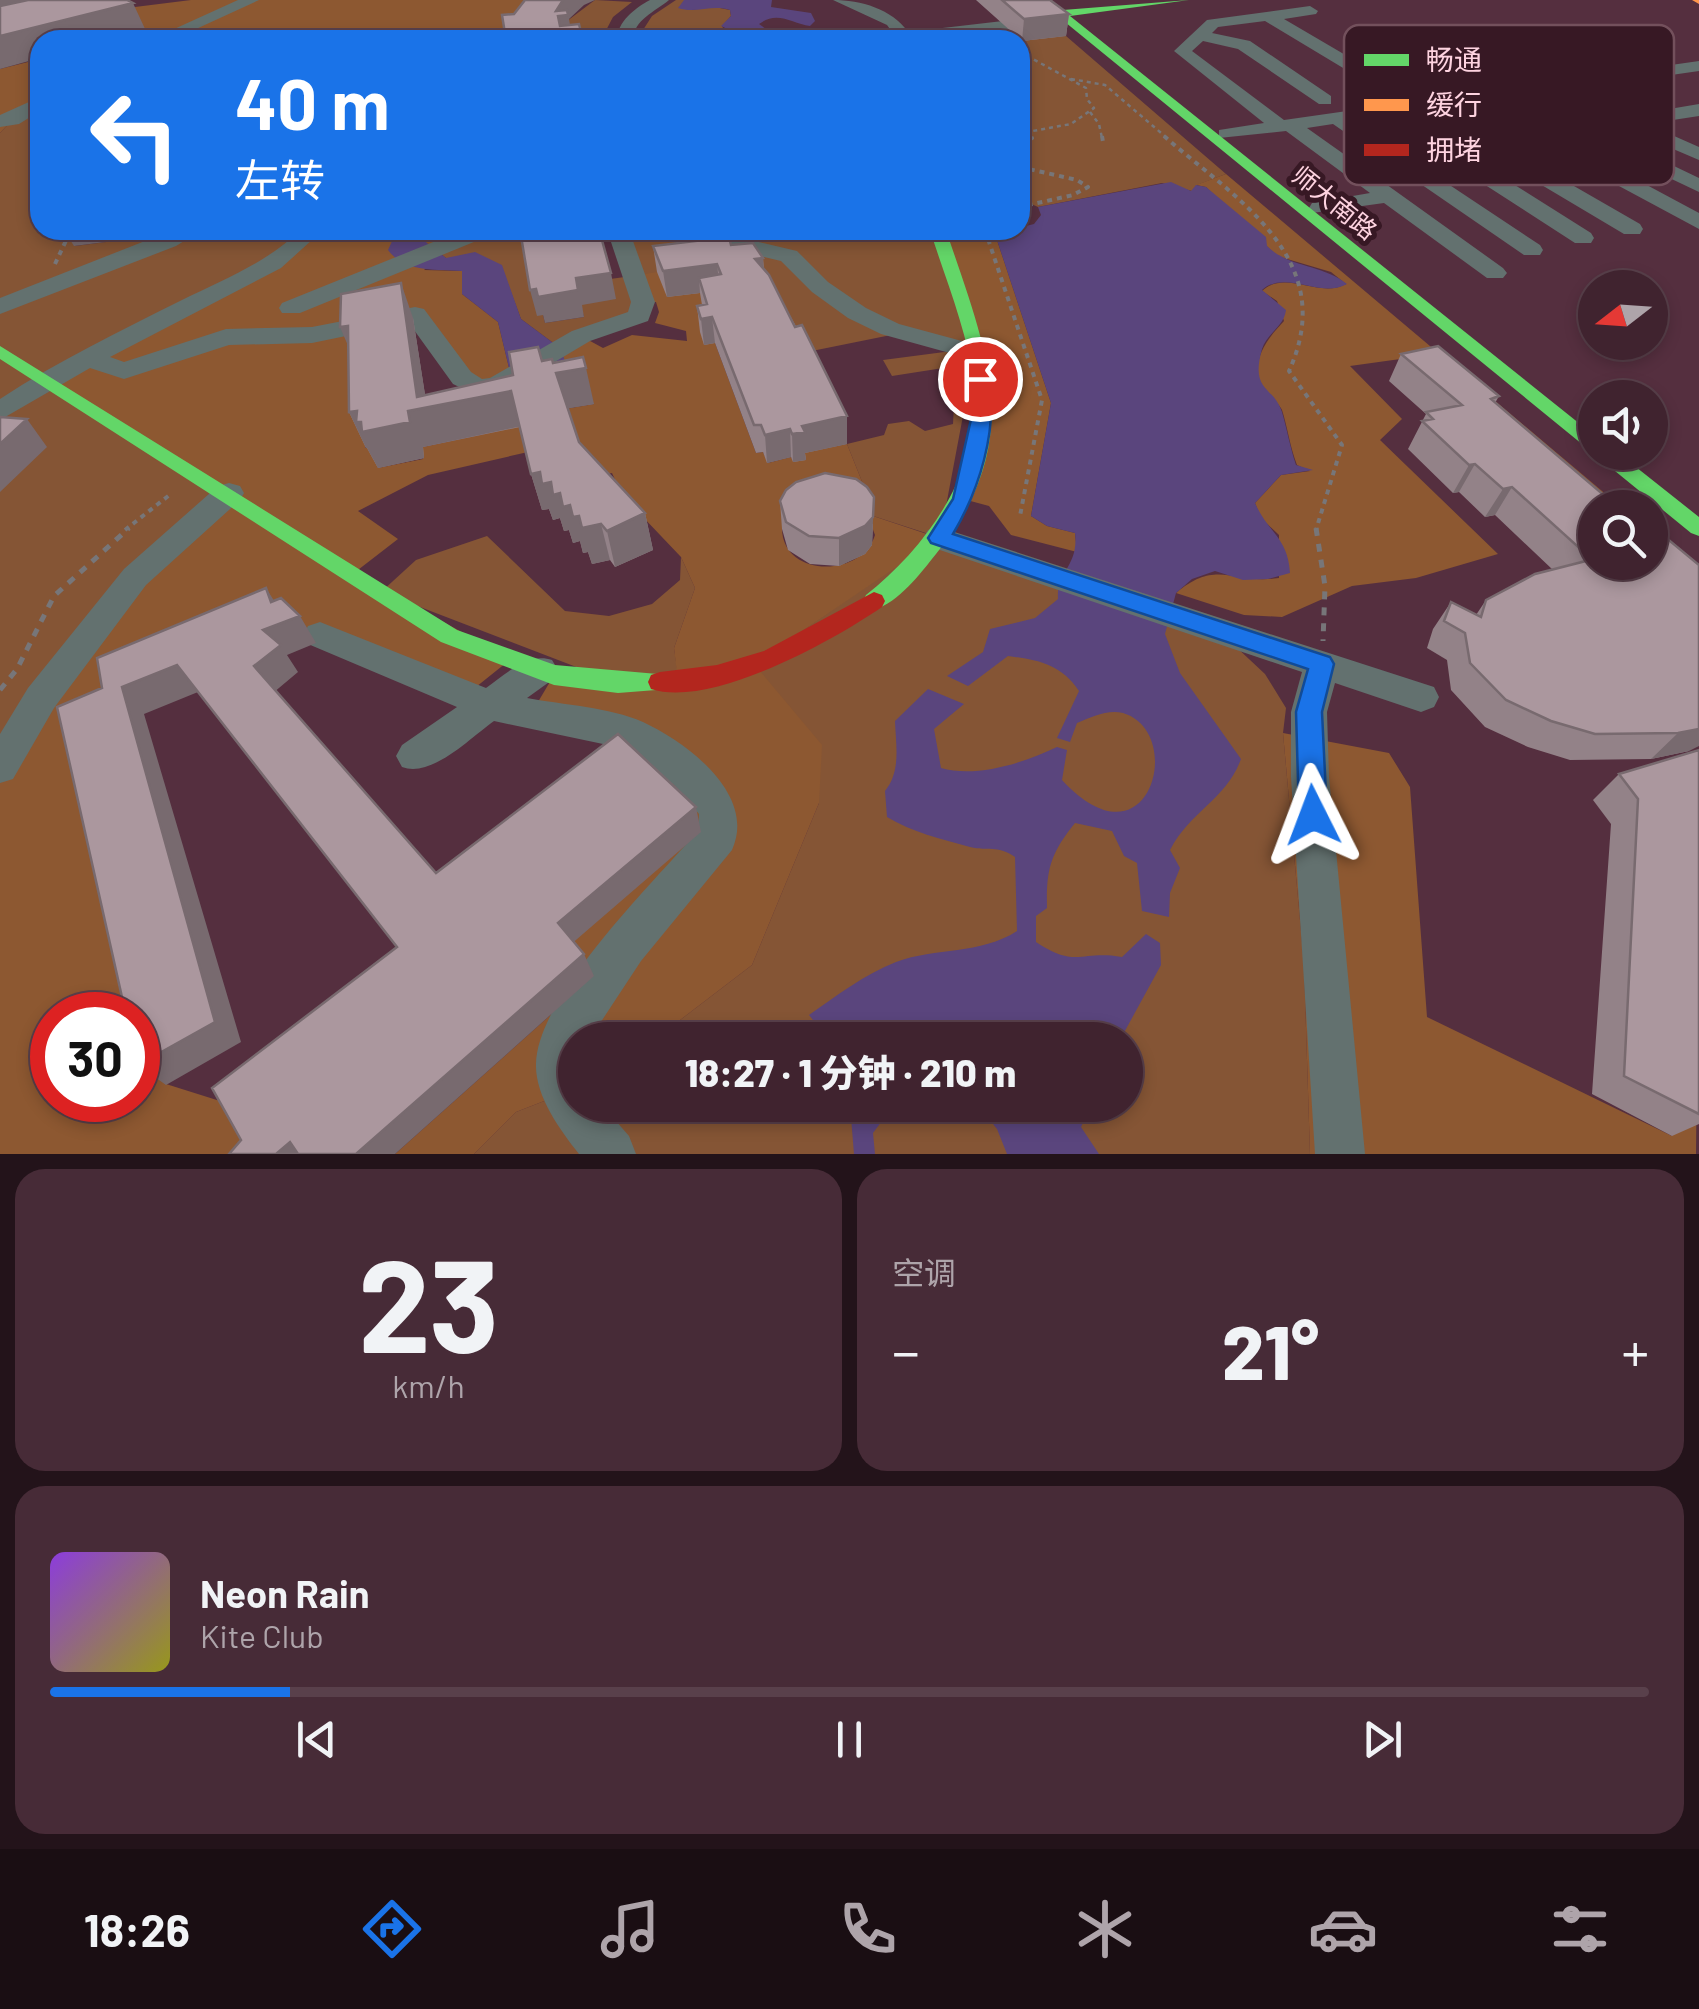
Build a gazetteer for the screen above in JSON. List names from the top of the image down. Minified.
{"streets":{"main road":["师大南路"]},"legend":["畅通","缓行","拥堵"],"north":"left","page":{"turn":["40 m","左转"],"limit":"30","trip":"18:27 · 1 分钟 · 210 m","tile":[["23","km/h"],"空调"],"heat":["−","21°","+"],"song":["Neon Rain","Kite Club"],"tabs":"18:26"}}
